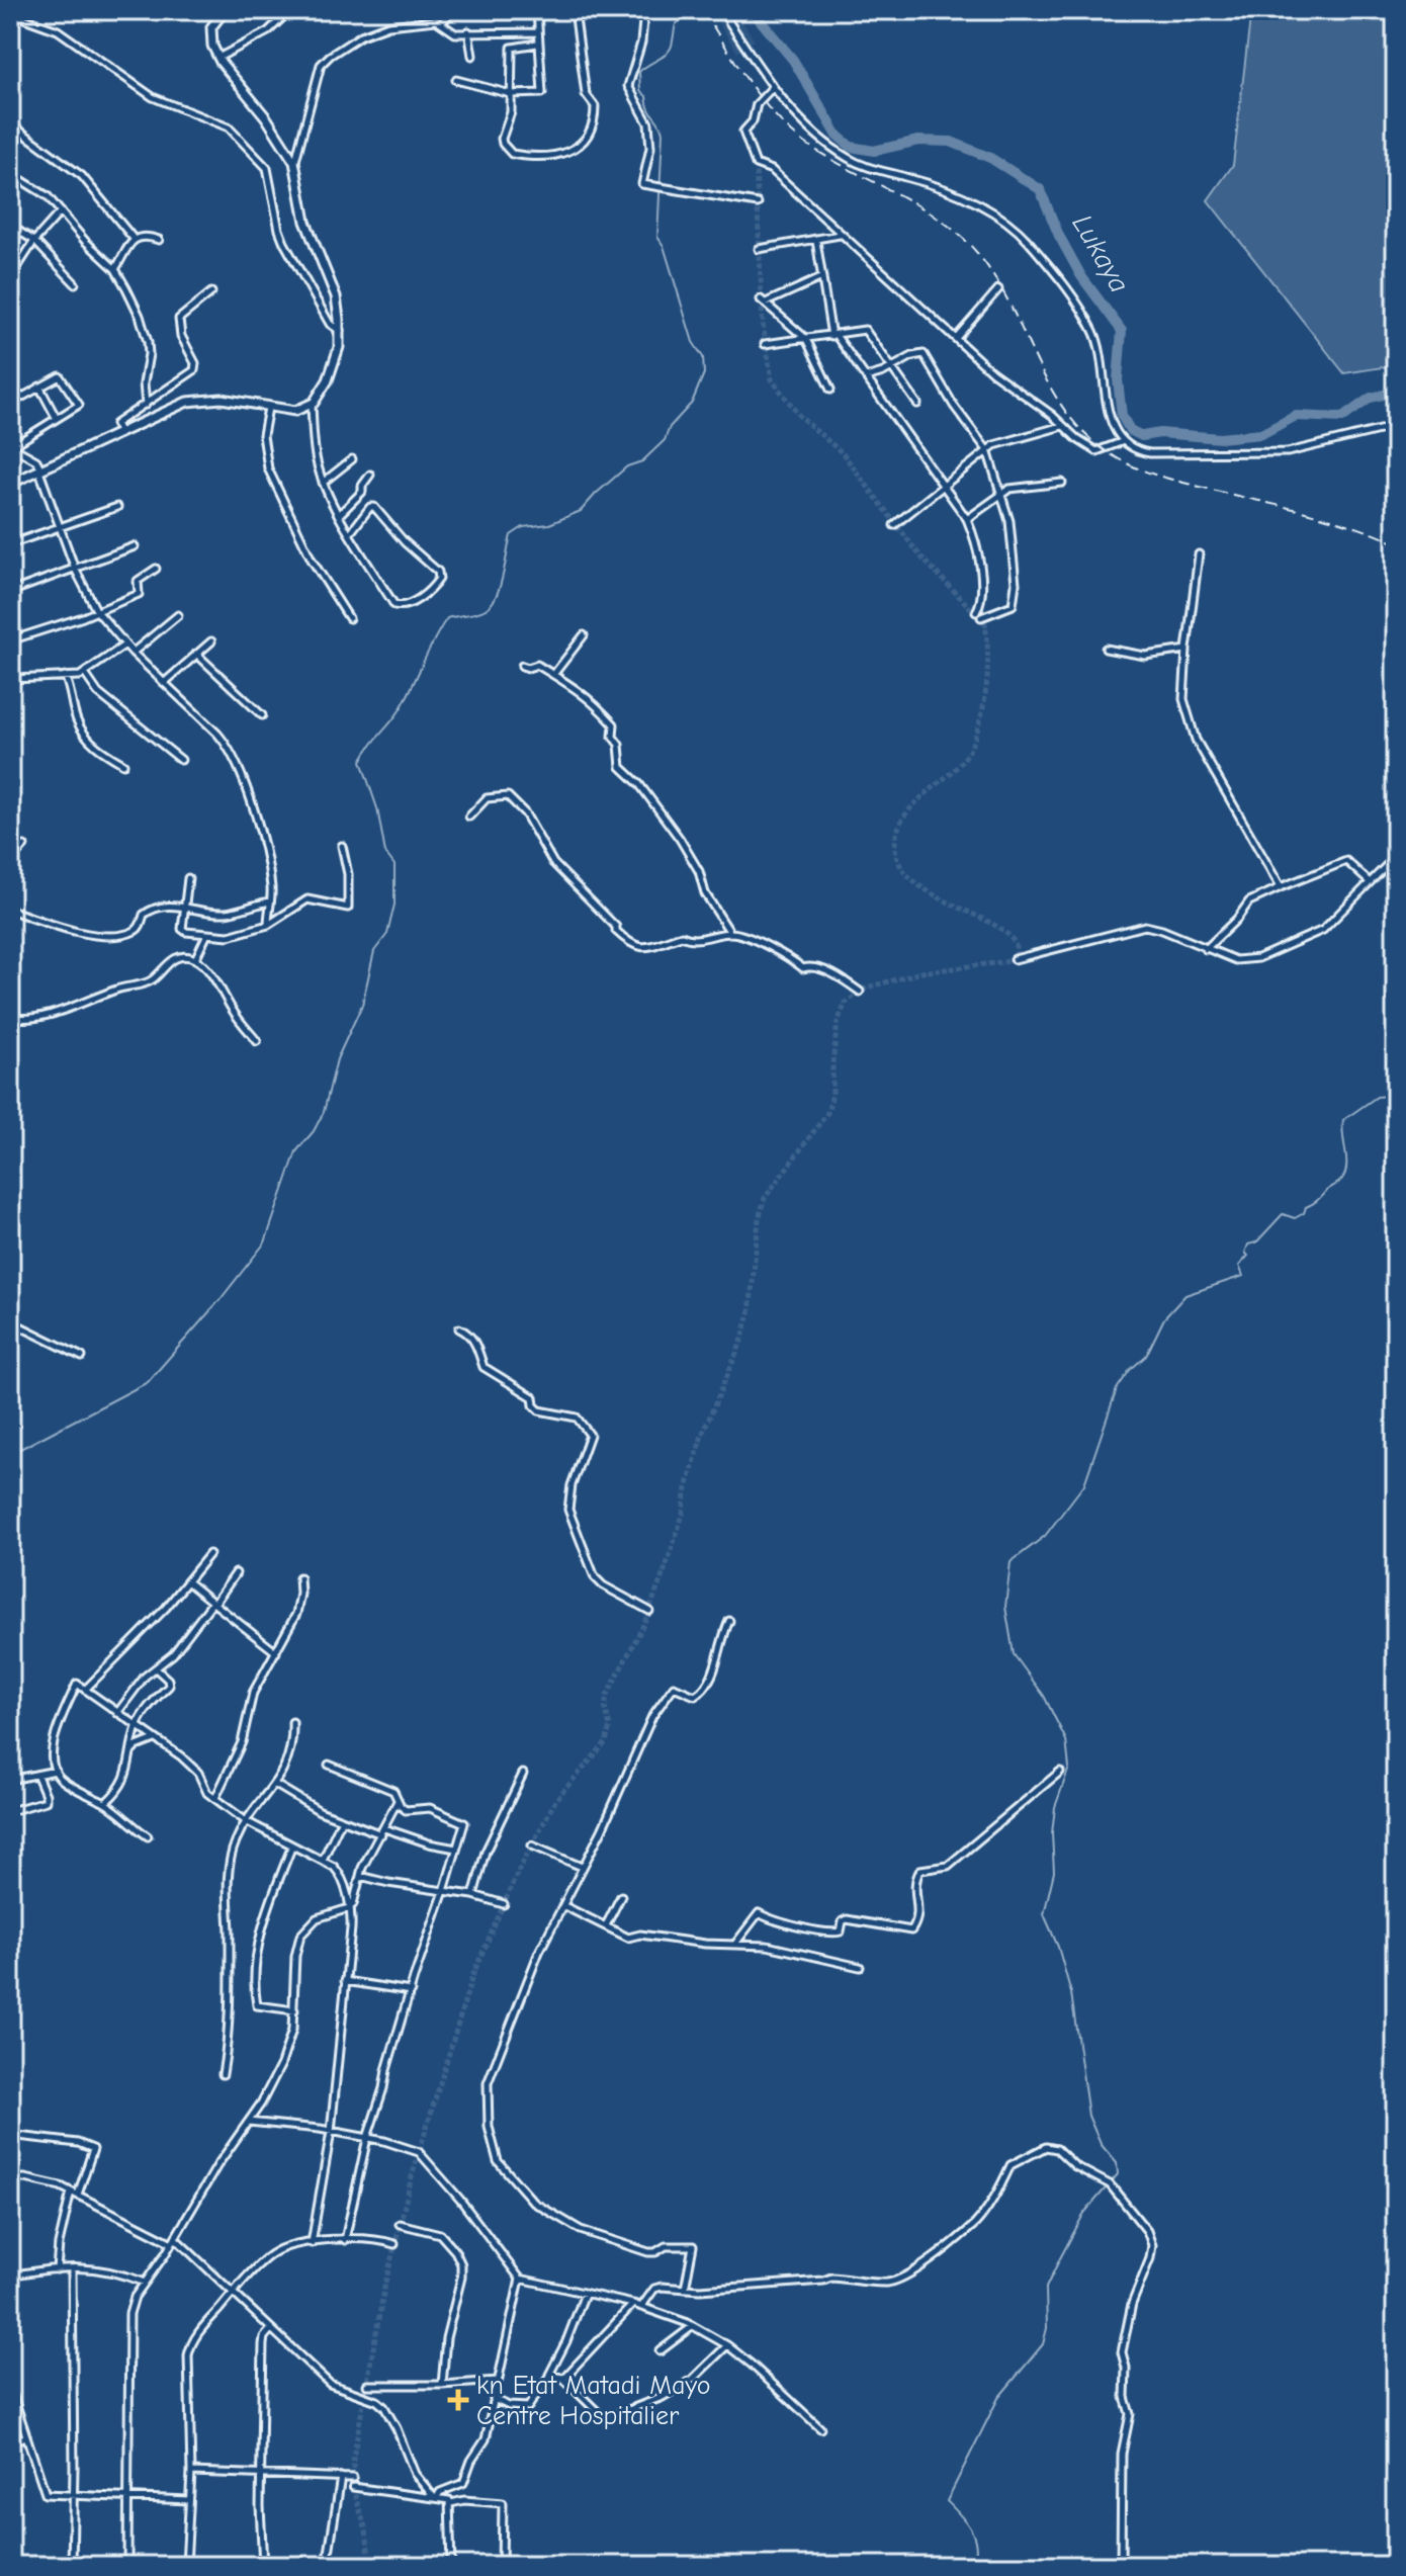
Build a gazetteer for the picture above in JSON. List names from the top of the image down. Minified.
{"water":["Lukaya"],"places":{"health":["kn Etat Matadi Mayo Centre Hospitalier"]}}
